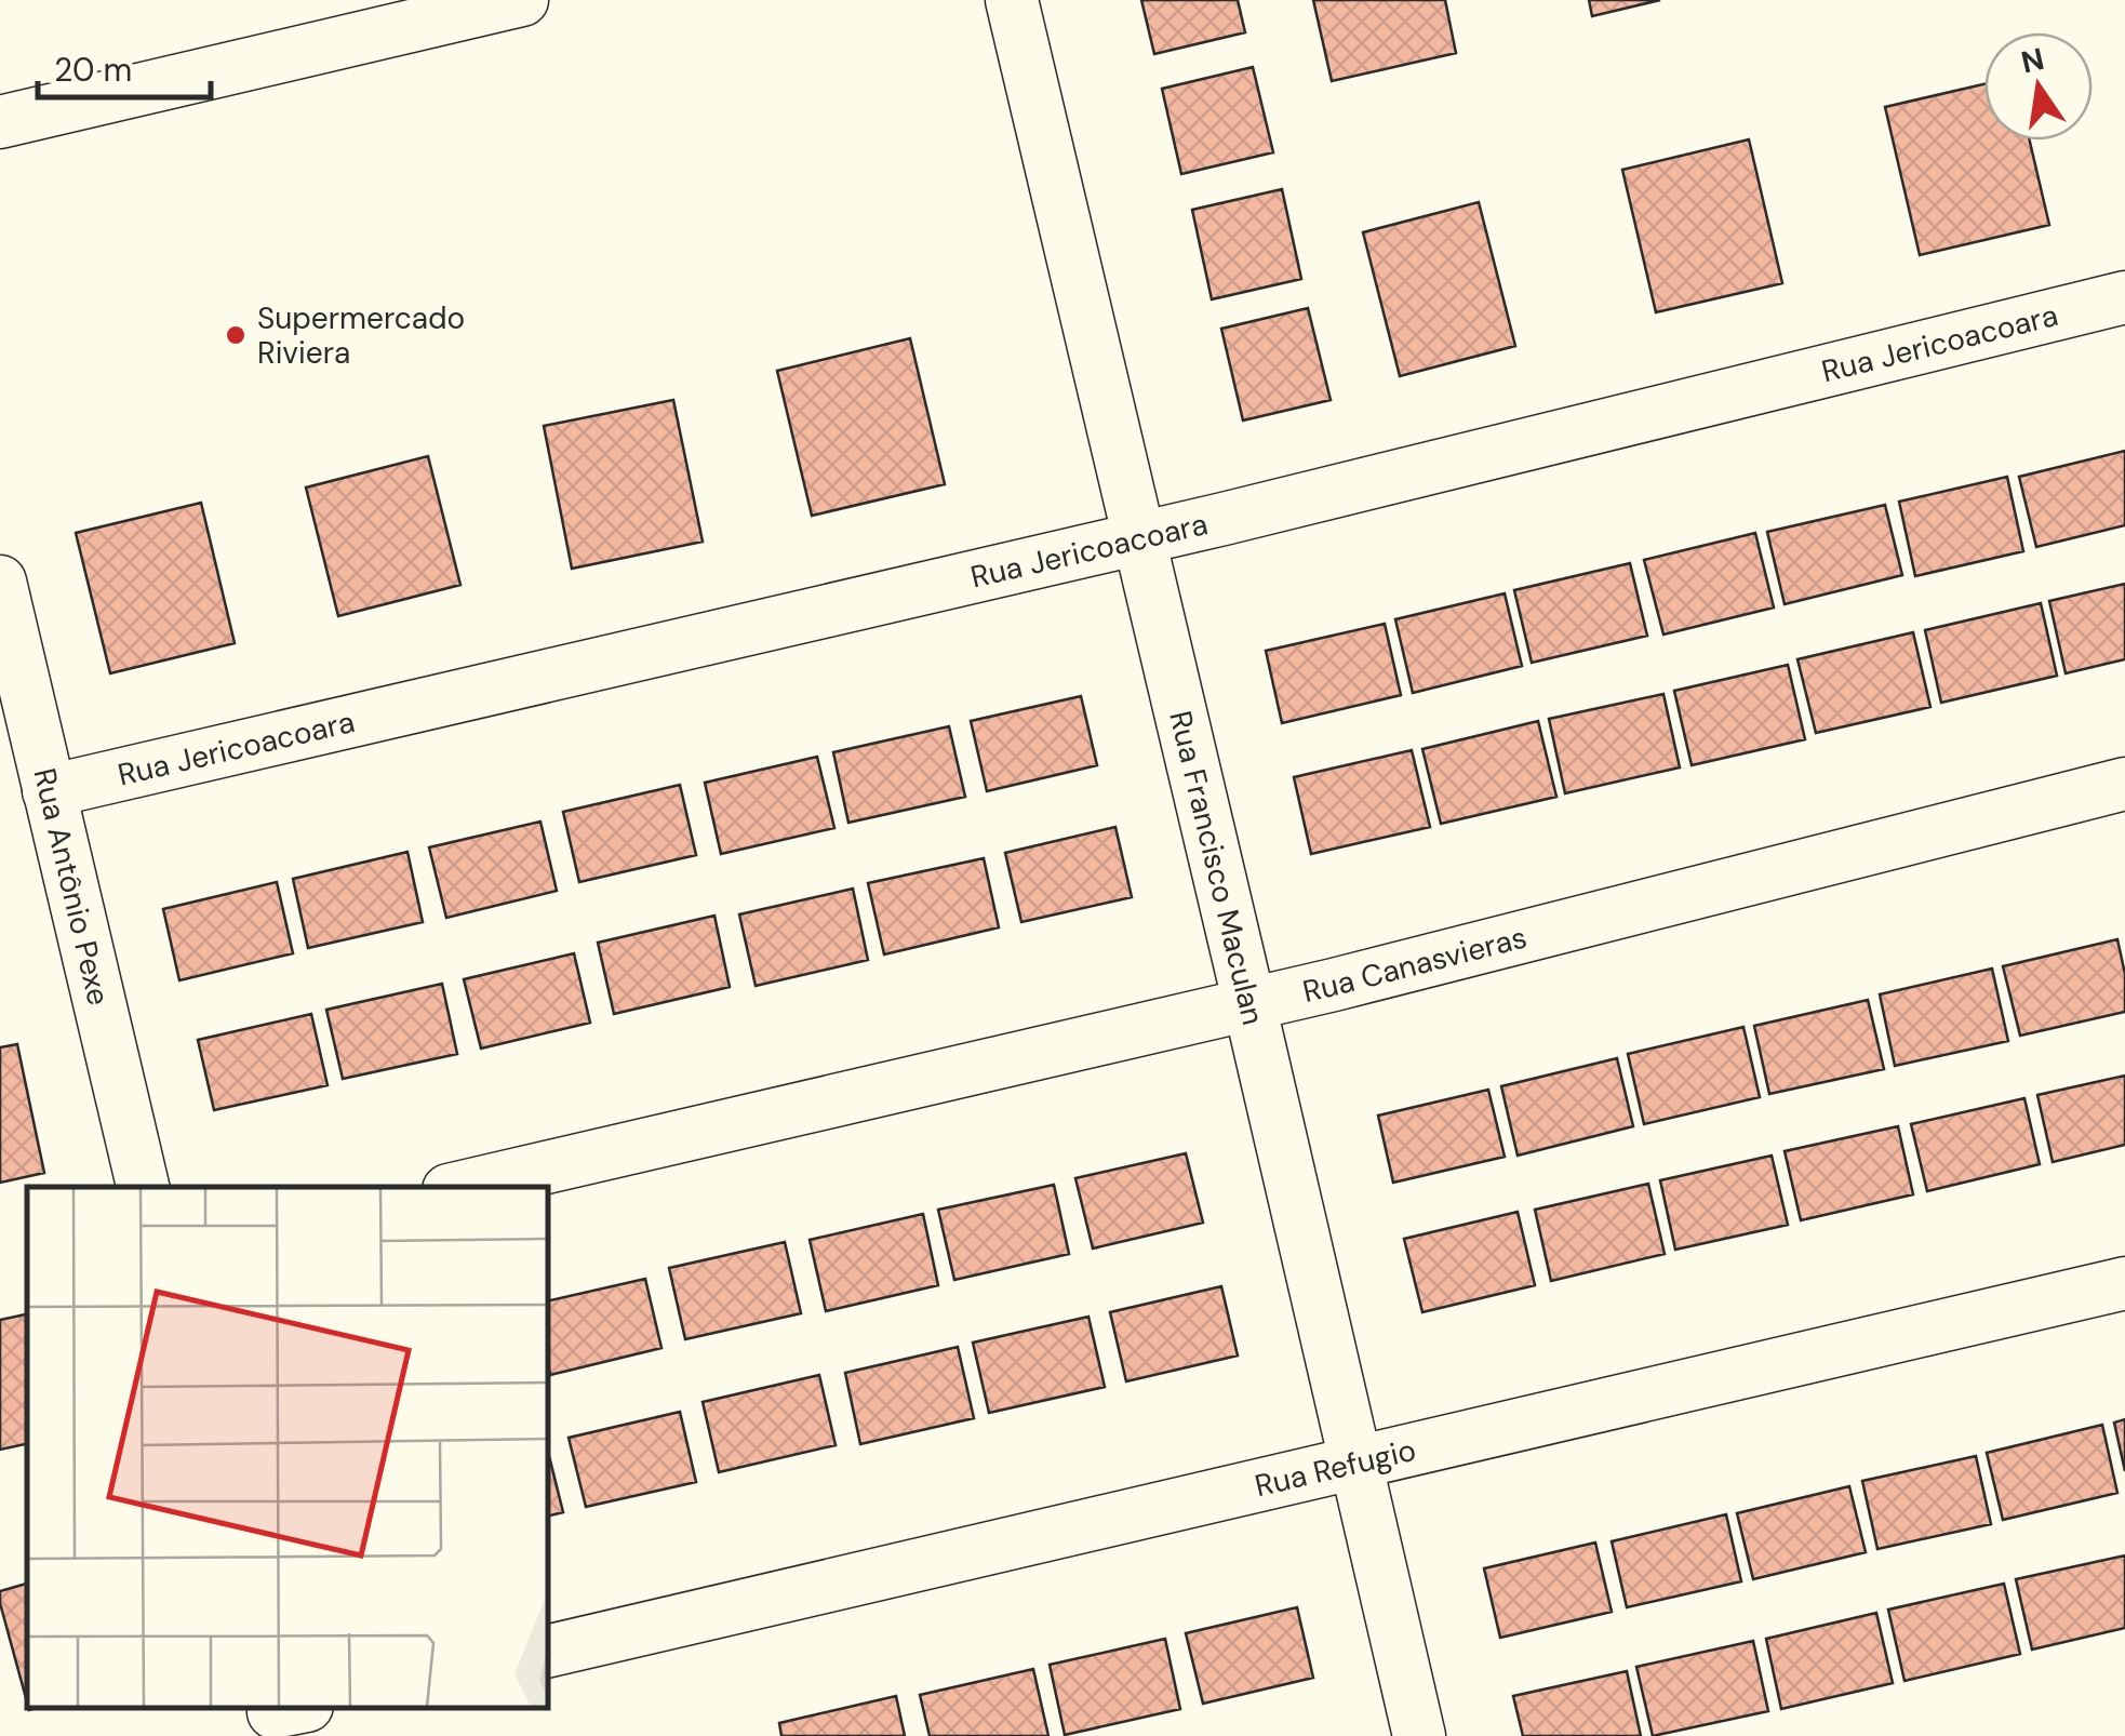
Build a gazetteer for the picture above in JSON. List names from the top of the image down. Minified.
{"streets":{"street":["Rua Jericoacoara","Rua Francisco Maculan","Rua Antônio Pexe","Rua Canasvieras","Rua Refugio"]},"crossings":[["Rua Jericoacoara","Rua Francisco Maculan"],["Rua Jericoacoara","Rua Antônio Pexe"],["Rua Francisco Maculan","Rua Canasvieras"],["Rua Francisco Maculan","Rua Refugio"]],"places":["Supermercado Riviera"],"scale_bar":"20 m","north":"top"}
